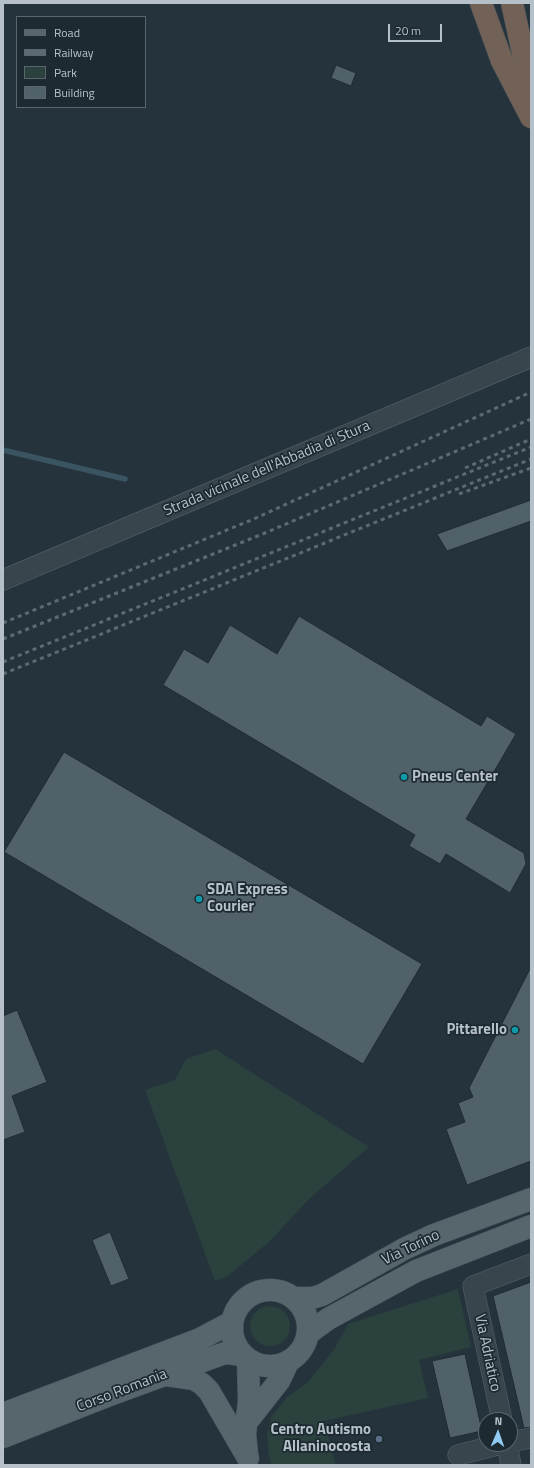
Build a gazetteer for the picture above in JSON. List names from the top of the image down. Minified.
{"streets":{"main road":["Via Torino","Corso Romania"],"street":["Strada vicinale dell'Abbadia di Stura","Via Adriatico"]},"crossings":[["Via Torino","Corso Romania"]],"places":["Pneus Center","SDA Express Courier","Pittarello","Centro Autismo Allaninocosta"],"legend":["Road","Railway","Park","Building"],"scale_bar":"20 m","north":"top"}
